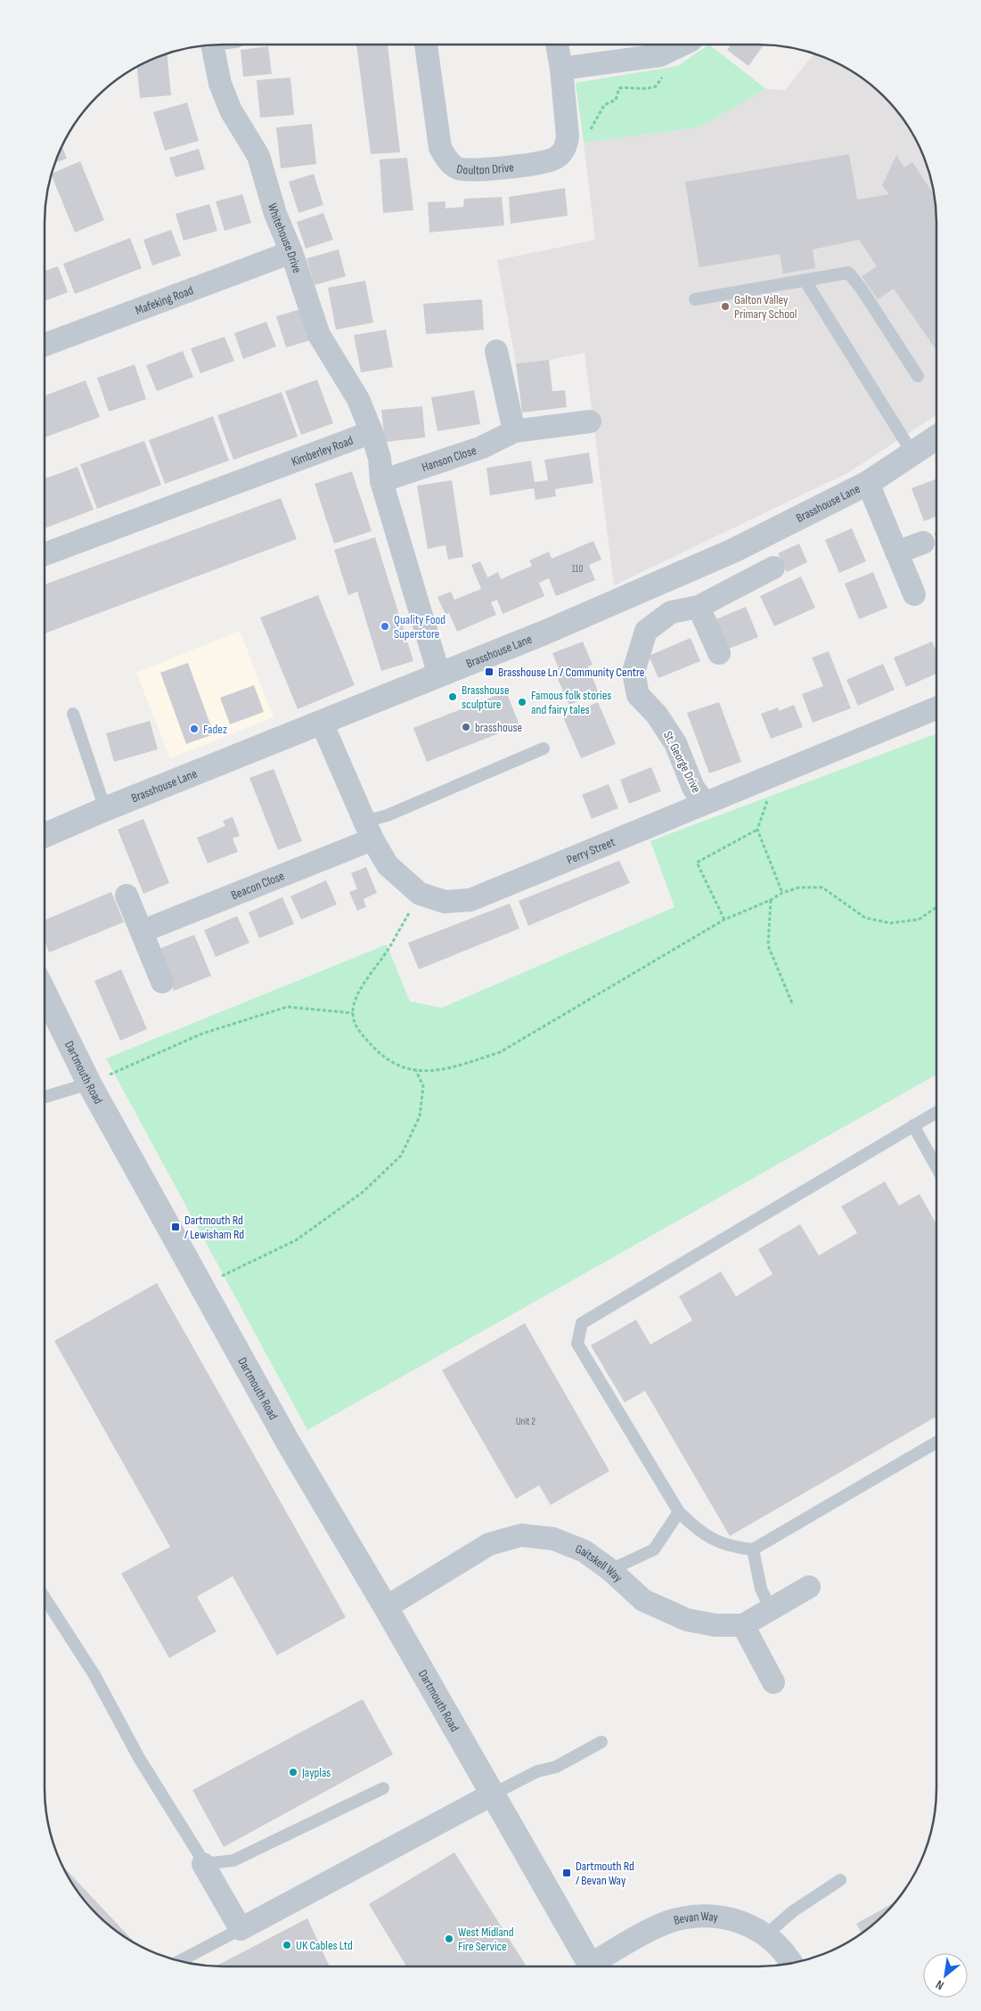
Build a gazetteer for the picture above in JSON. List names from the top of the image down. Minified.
{"streets":{"street":["Doulton Drive","Whitehouse Drive","Mafeking Road","Kimberley Road","Hanson Close","Brasshouse Lane","St. George Drive","Perry Street","Beacon Close","Dartmouth Road","Gaitskell Way","Bevan Way"]},"crossings":[["Whitehouse Drive","Mafeking Road"],["Whitehouse Drive","Kimberley Road"],["Brasshouse Lane","Perry Street"],["St. George Drive","Perry Street"],["Perry Street","Beacon Close"],["Dartmouth Road","Gaitskell Way"]],"places":{"other":["Galton Valley Primary School","Quality Food Superstore","Brasshouse sculpture","Famous folk stories and fairy tales","brasshouse","Fadez","Jayplas","West Midland Fire Service","UK Cables Ltd"],"transit":["Brasshouse Ln / Community Centre","Dartmouth Rd / Lewisham Rd","Dartmouth Rd / Bevan Way"]},"house_numbers":["110","Unit 2"],"north":"bottom left"}
